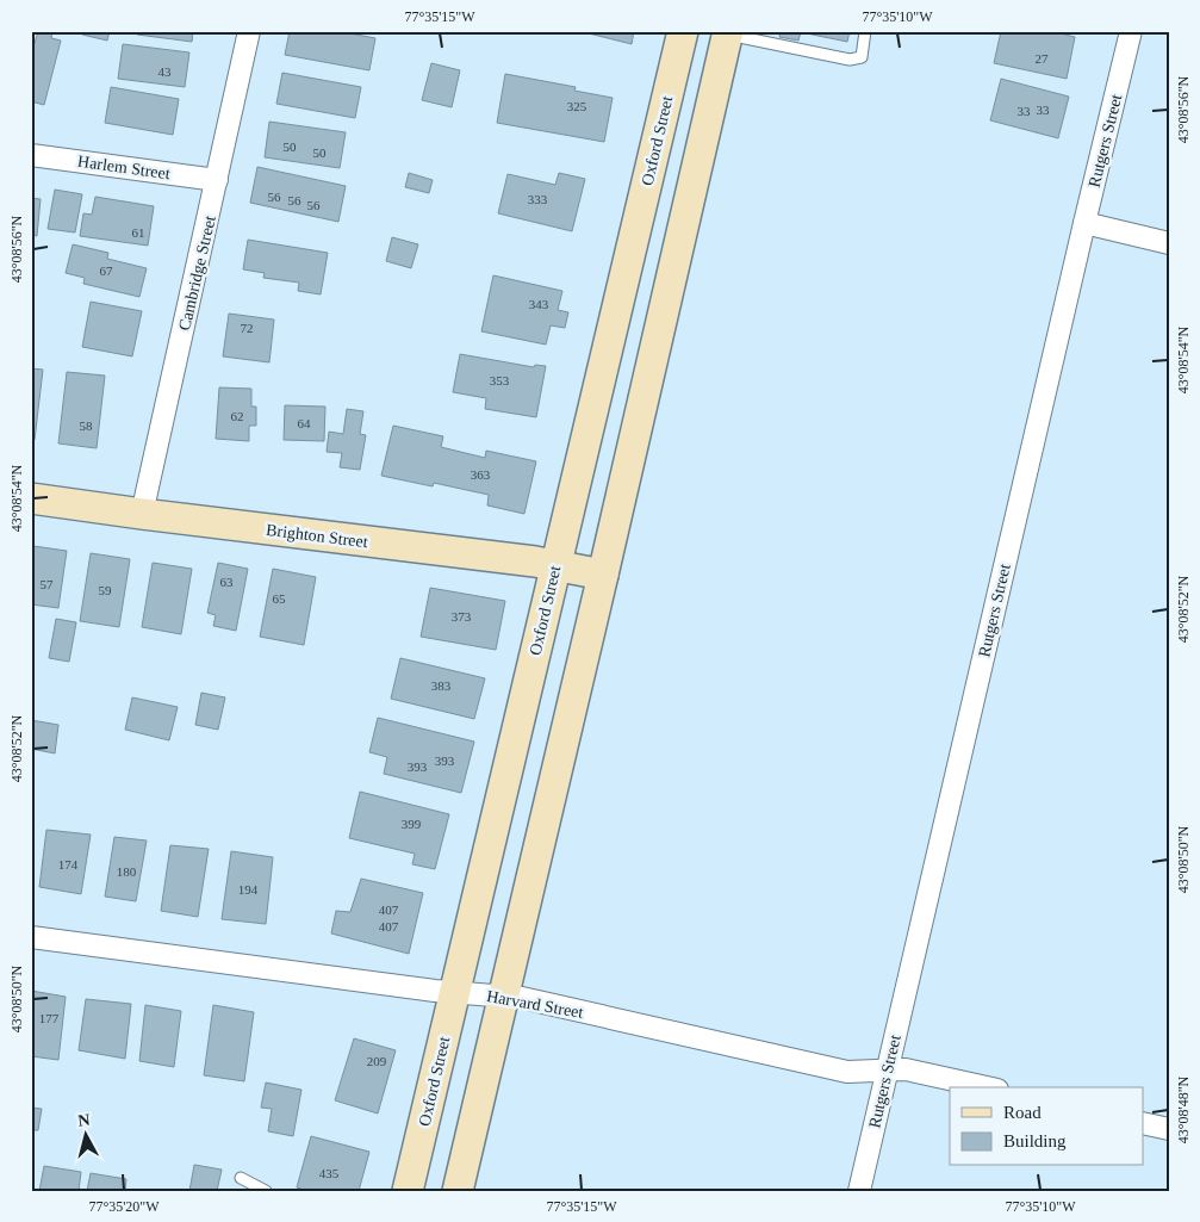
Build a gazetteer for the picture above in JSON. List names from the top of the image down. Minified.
{"streets":{"street":["Oxford Street","Rutgers Street","Harlem Street","Cambridge Street","Brighton Street","Harvard Street"]},"crossings":[["Oxford Street","Brighton Street"],["Oxford Street","Harvard Street"],["Rutgers Street","Harvard Street"],["Harlem Street","Cambridge Street"],["Cambridge Street","Brighton Street"]],"house_numbers":["27","43","325","33","33","50","50","56","333","56","56","61","67","343","72","353","62","64","58","363","63","57","59","65","373","383","393","393","399","174","180","194","407","407","177","209","435"],"legend":["Road","Building"],"north":"top","coordinates":["77°35'15\"W","77°35'10\"W","43°08'56\"N","43°08'54\"N","43°08'52\"N","43°08'50\"N","43°08'48\"N","77°35'20\"W"]}
